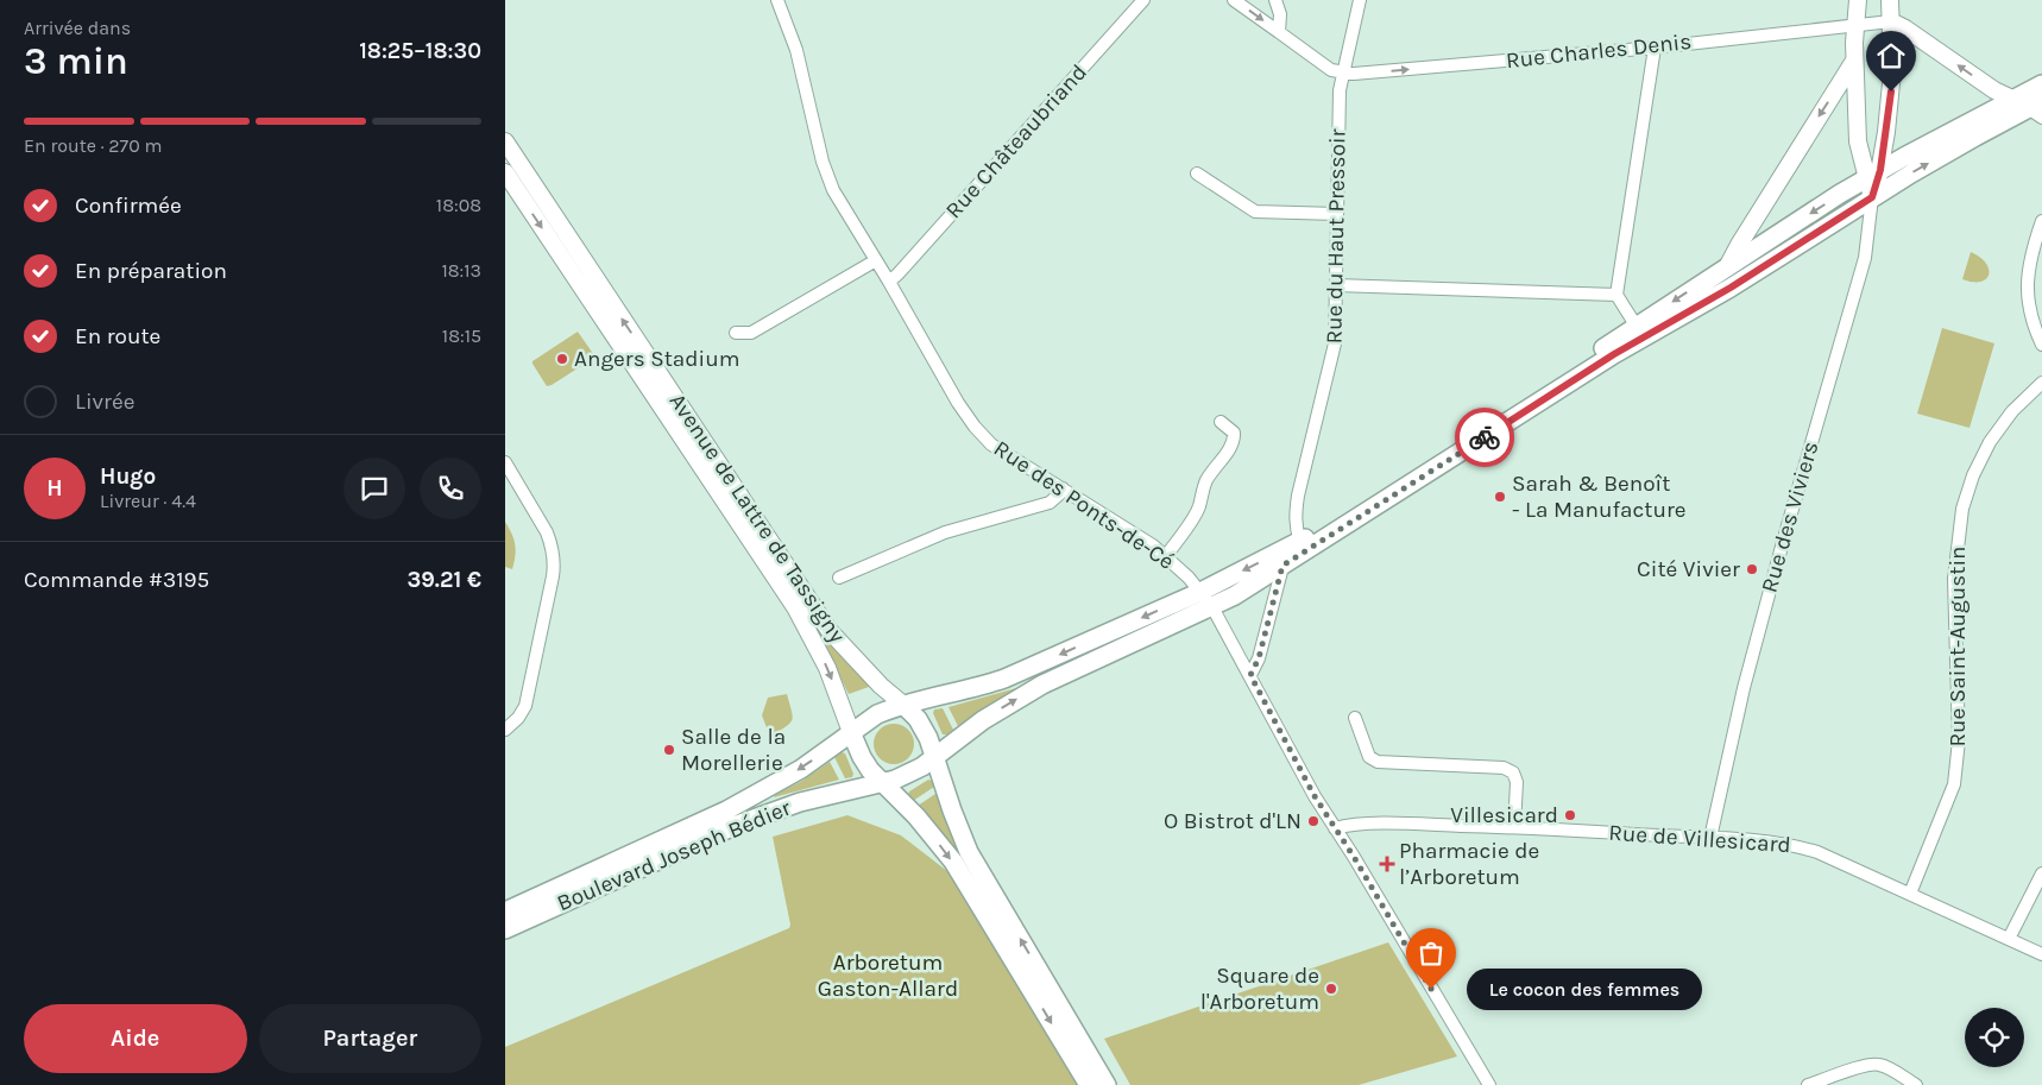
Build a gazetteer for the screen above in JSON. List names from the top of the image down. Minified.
{"streets":{"main road":["Boulevard Joseph Bédier"],"street":["Rue Charles Denis","Rue Châteaubriand","Rue du Haut Pressoir","Rue des Ponts-de-Cé","Rue des Viviers","Avenue de Lattre de Tassigny","Rue Saint-Augustin","Rue de Villesicard"]},"crossings":[["Rue Charles Denis","Rue du Haut Pressoir"],["Rue Châteaubriand","Rue des Ponts-de-Cé"],["Rue des Ponts-de-Cé","Rue de Villesicard"],["Rue des Viviers","Rue de Villesicard"],["Avenue de Lattre de Tassigny","Boulevard Joseph Bédier"],["Rue Saint-Augustin","Rue de Villesicard"]],"one_way":["Rue Charles Denis"],"parks":["Arboretum Gaston-Allard"],"places":{"other":["Angers Stadium","Sarah & Benoît - La Manufacture","Cité Vivier","Salle de la Morellerie","Villesicard","O Bistrot d'LN","Square de l'Arboretum","Le cocon des femmes"],"health":["Pharmacie de l’Arboretum"]},"page":{"heading":["3 min","Arrivée dans","18:25–18:30"],"panel":["Hugo","Livreur · 4.4","Commande #3195","39.21 €"],"bar":"En route · 270 m","list":[["Confirmée","18:08"],["En préparation","18:13"],["En route","18:15"],"Livrée"],"round":"H","bubble":"Le cocon des femmes","buttons":["Aide","Partager"]}}
